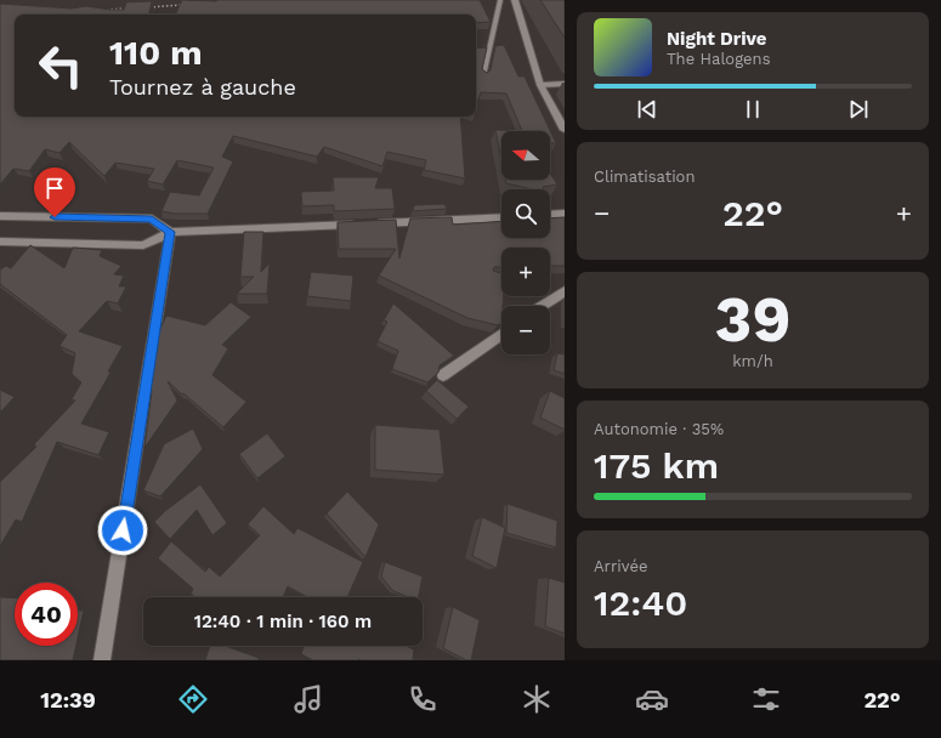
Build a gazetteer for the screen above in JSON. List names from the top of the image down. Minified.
{"north":"left","page":{"turn":["110 m","Tournez à gauche"],"song":["Night Drive","The Halogens"],"map_buttons":["+","−"],"tile":["Climatisation",["39","km/h"],["Autonomie · 35%","175 km"],["Arrivée","12:40"]],"heat":["−","22°","+"],"limit":"40","trip":"12:40 · 1 min · 160 m","tabs":["12:39","22°"]}}
